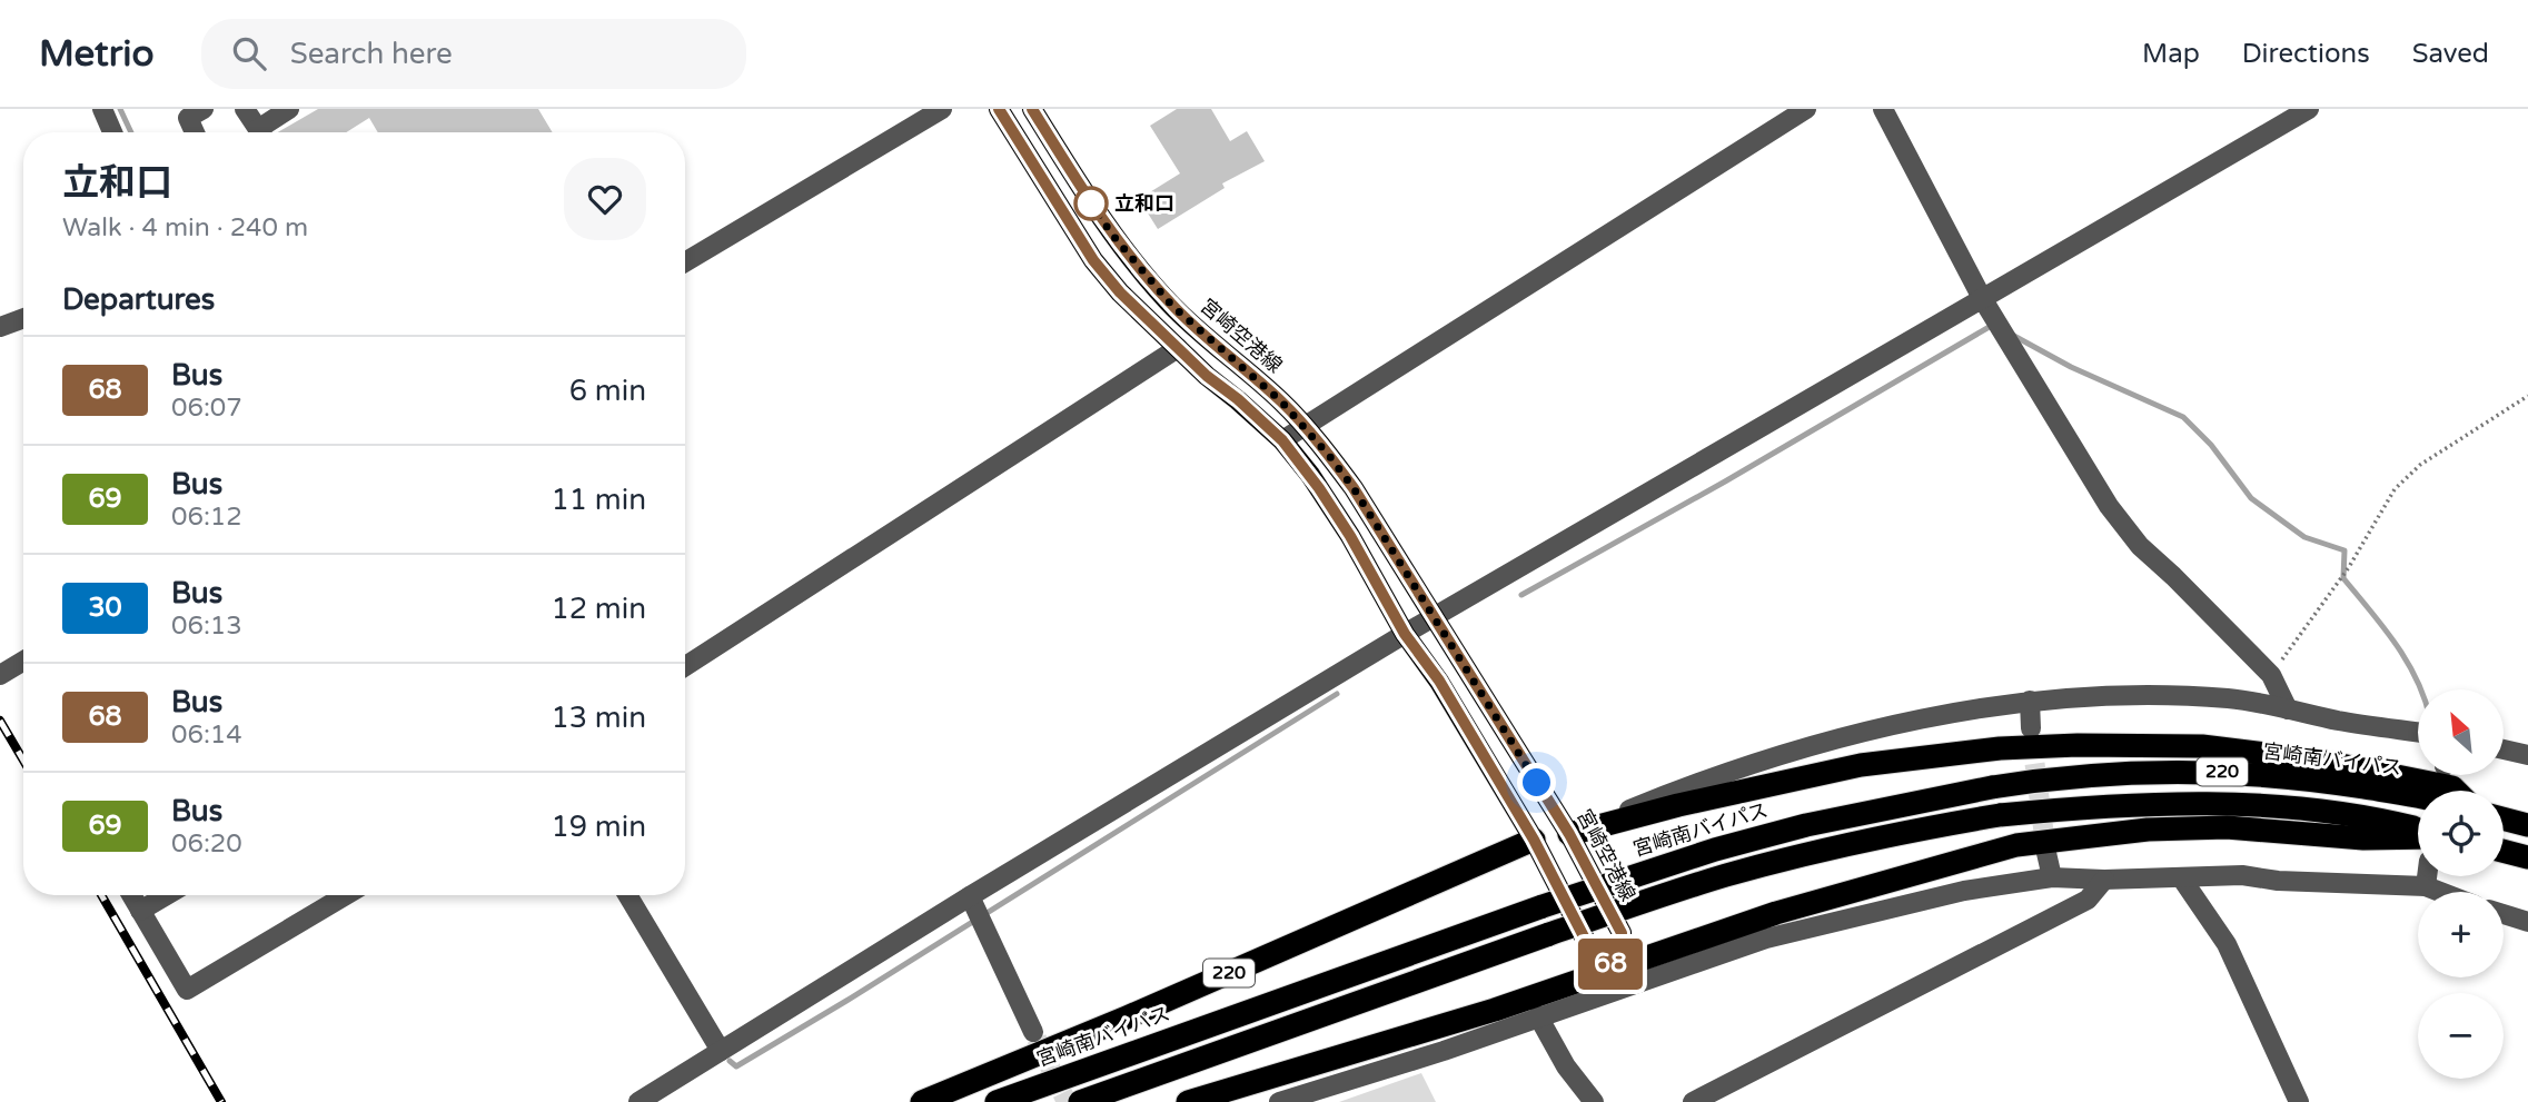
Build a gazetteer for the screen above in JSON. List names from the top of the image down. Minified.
{"streets":{"highway":["宮崎南バイパス","220"],"main road":["宮崎空港線"]},"places":["立和口"],"lines":["bus line 68"],"north":"top left","page":{"header":"Metrio","search":"Search here","nav":["Map","Directions","Saved"],"on_map":"68","heading":[["立和口","Walk · 4 min · 240 m"],"Departures"],"list":[{"mark":"68","name":"Bus","note":"06:07","value":"6 min"},{"mark":"69","name":"Bus","note":"06:12","value":"11 min"},{"mark":"30","name":"Bus","note":"06:13","value":"12 min"},{"mark":"68","name":"Bus","note":"06:14","value":"13 min"},{"mark":"69","name":"Bus","note":"06:20","value":"19 min"}],"map_buttons":["+","−"]}}
